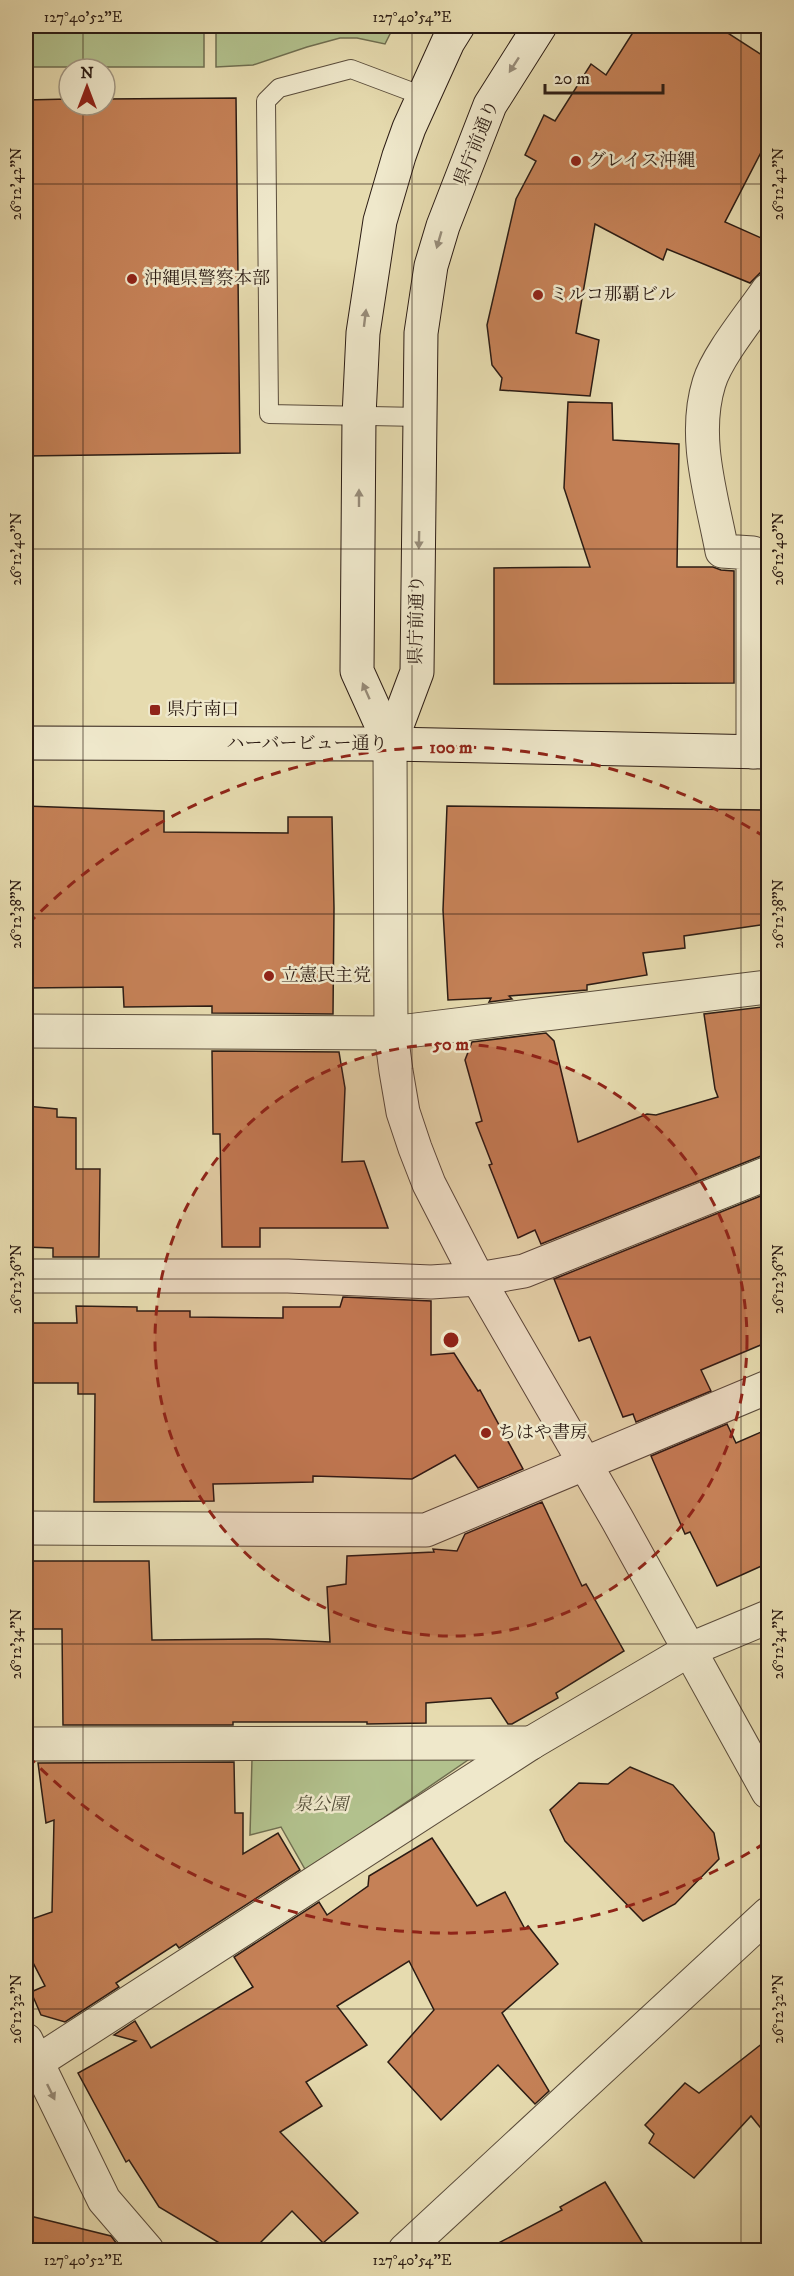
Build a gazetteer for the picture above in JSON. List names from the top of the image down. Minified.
{"streets":{"street":["県庁前通り","ハーバービュー通り"]},"crossings":[["県庁前通り","ハーバービュー通り"]],"parks":["泉公園"],"places":{"other":["グレイス沖縄","沖縄県警察本部","ミルコ那覇ビル","立憲民主党","ちはや書房"],"transit":["県庁南口"]},"scale_bar":"20 m","north":"top","coordinates":["127°40'52\"E","127°40'54\"E","26°12'42\"N","26°12'40\"N","26°12'38\"N","26°12'36\"N","26°12'34\"N","26°12'32\"N"],"rings":["100 m","50 m"]}
